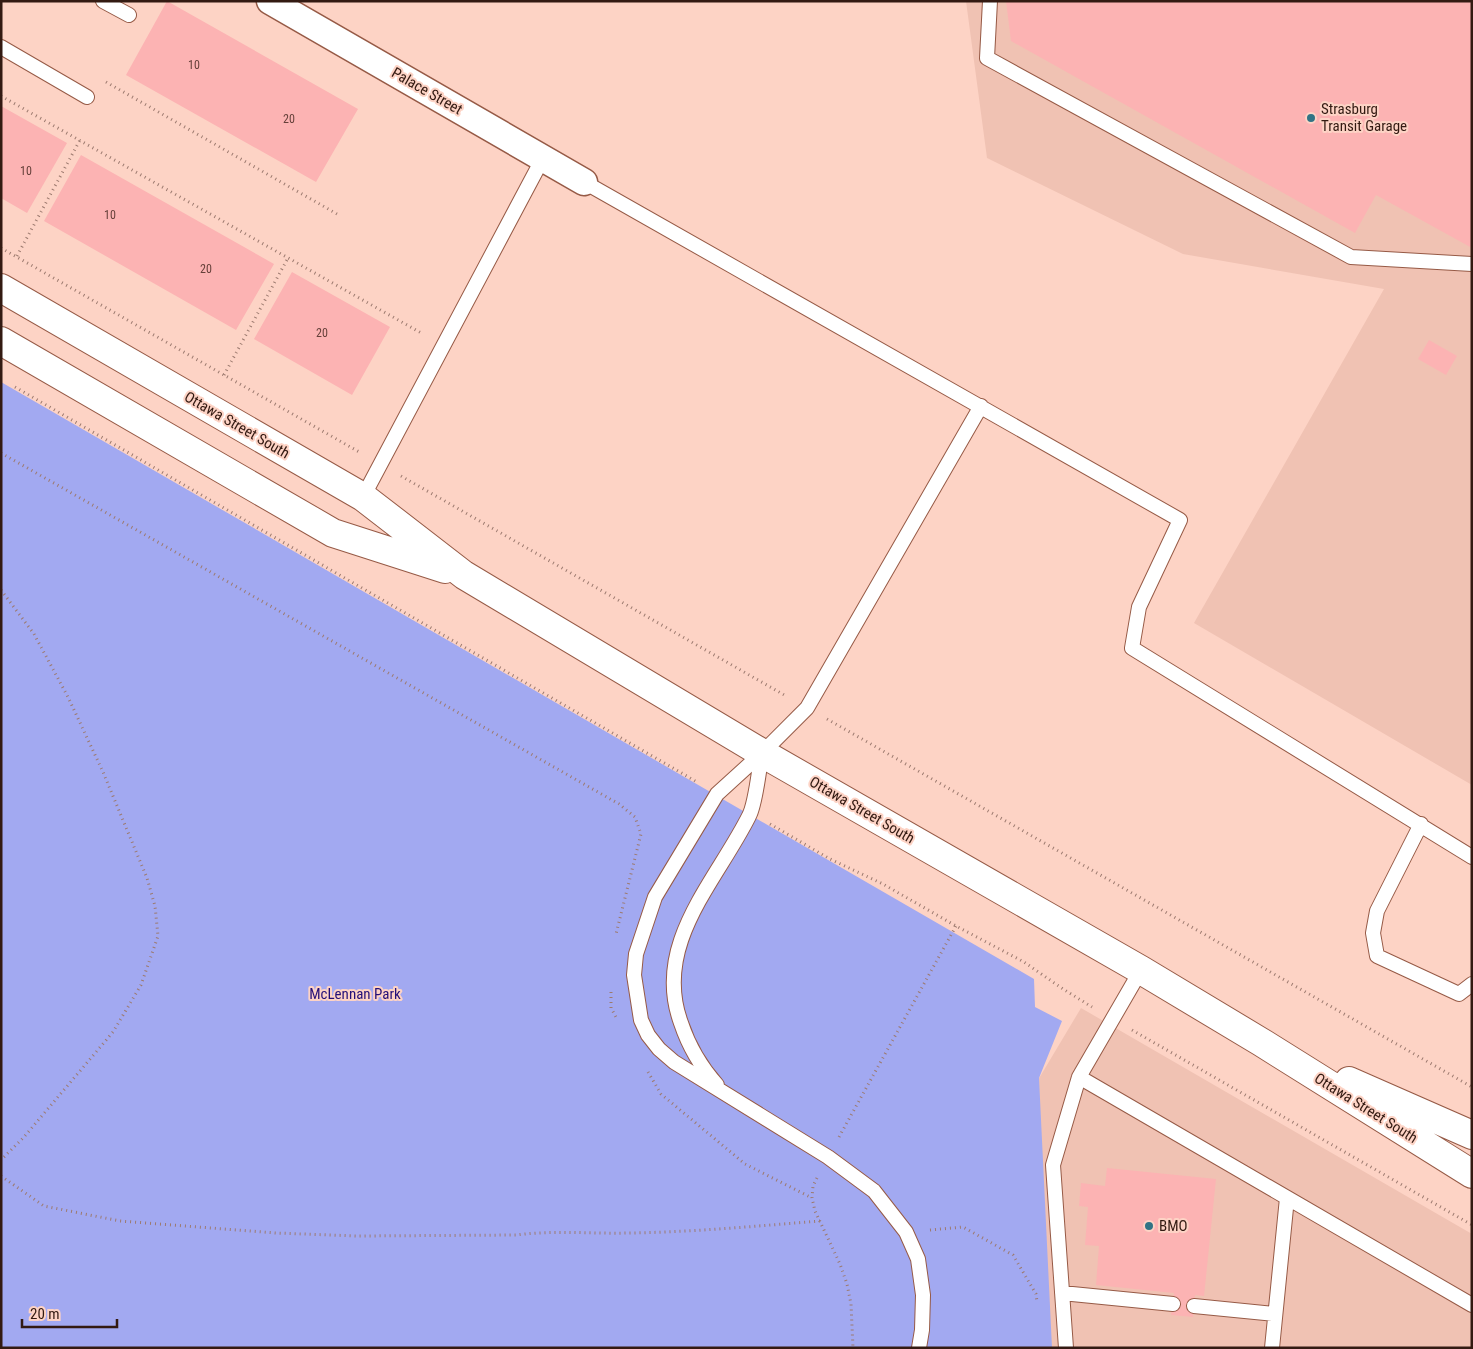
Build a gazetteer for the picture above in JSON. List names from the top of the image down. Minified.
{"streets":{"main road":["Ottawa Street South"],"street":["Palace Street"]},"parks":["McLennan Park"],"places":["Strasburg Transit Garage","BMO"],"house_numbers":["10","20","10","10","20","20"],"scale_bar":"20 m"}
